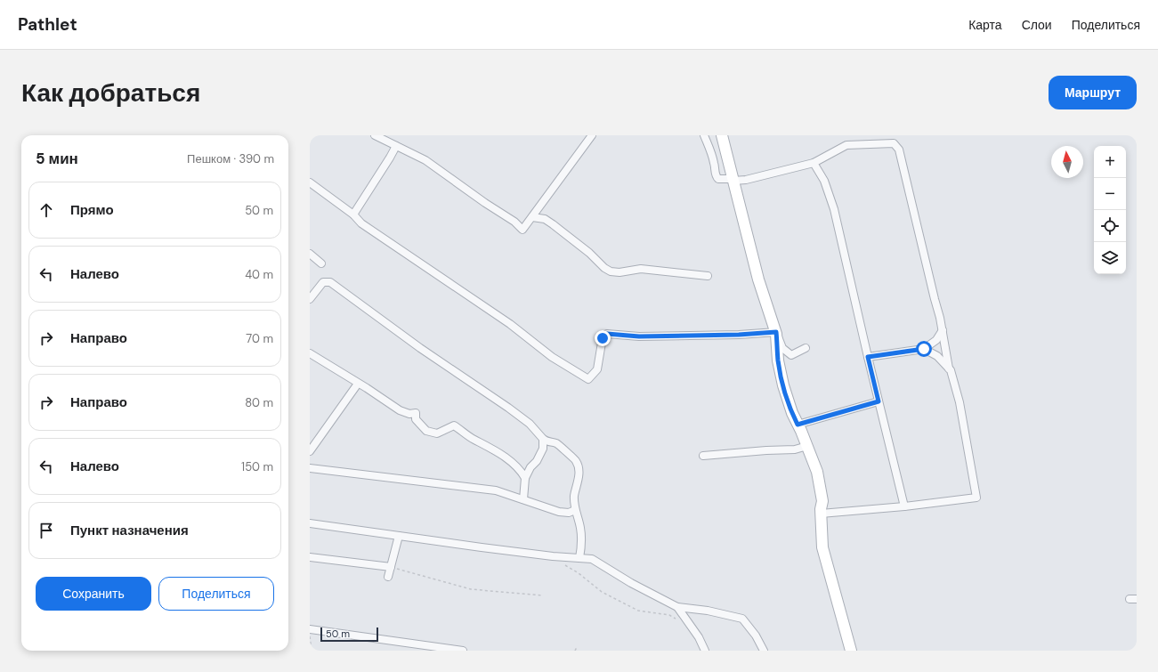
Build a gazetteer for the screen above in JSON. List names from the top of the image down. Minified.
{"scale_bar":"50 m","north":"top","page":{"header":"Pathlet","nav":["Карта","Слои","Поделиться"],"buttons":["Маршрут",["Сохранить","Поделиться"]],"title":"Как добраться","heading":["5 мин","Пешком · 390 m"],"map_buttons":["+","−"],"list":[["Прямо","50 m"],["Налево","40 m"],["Направо","70 m"],["Направо","80 m"],["Налево","150 m"],"Пункт назначения"],"scale":"50 m"}}
